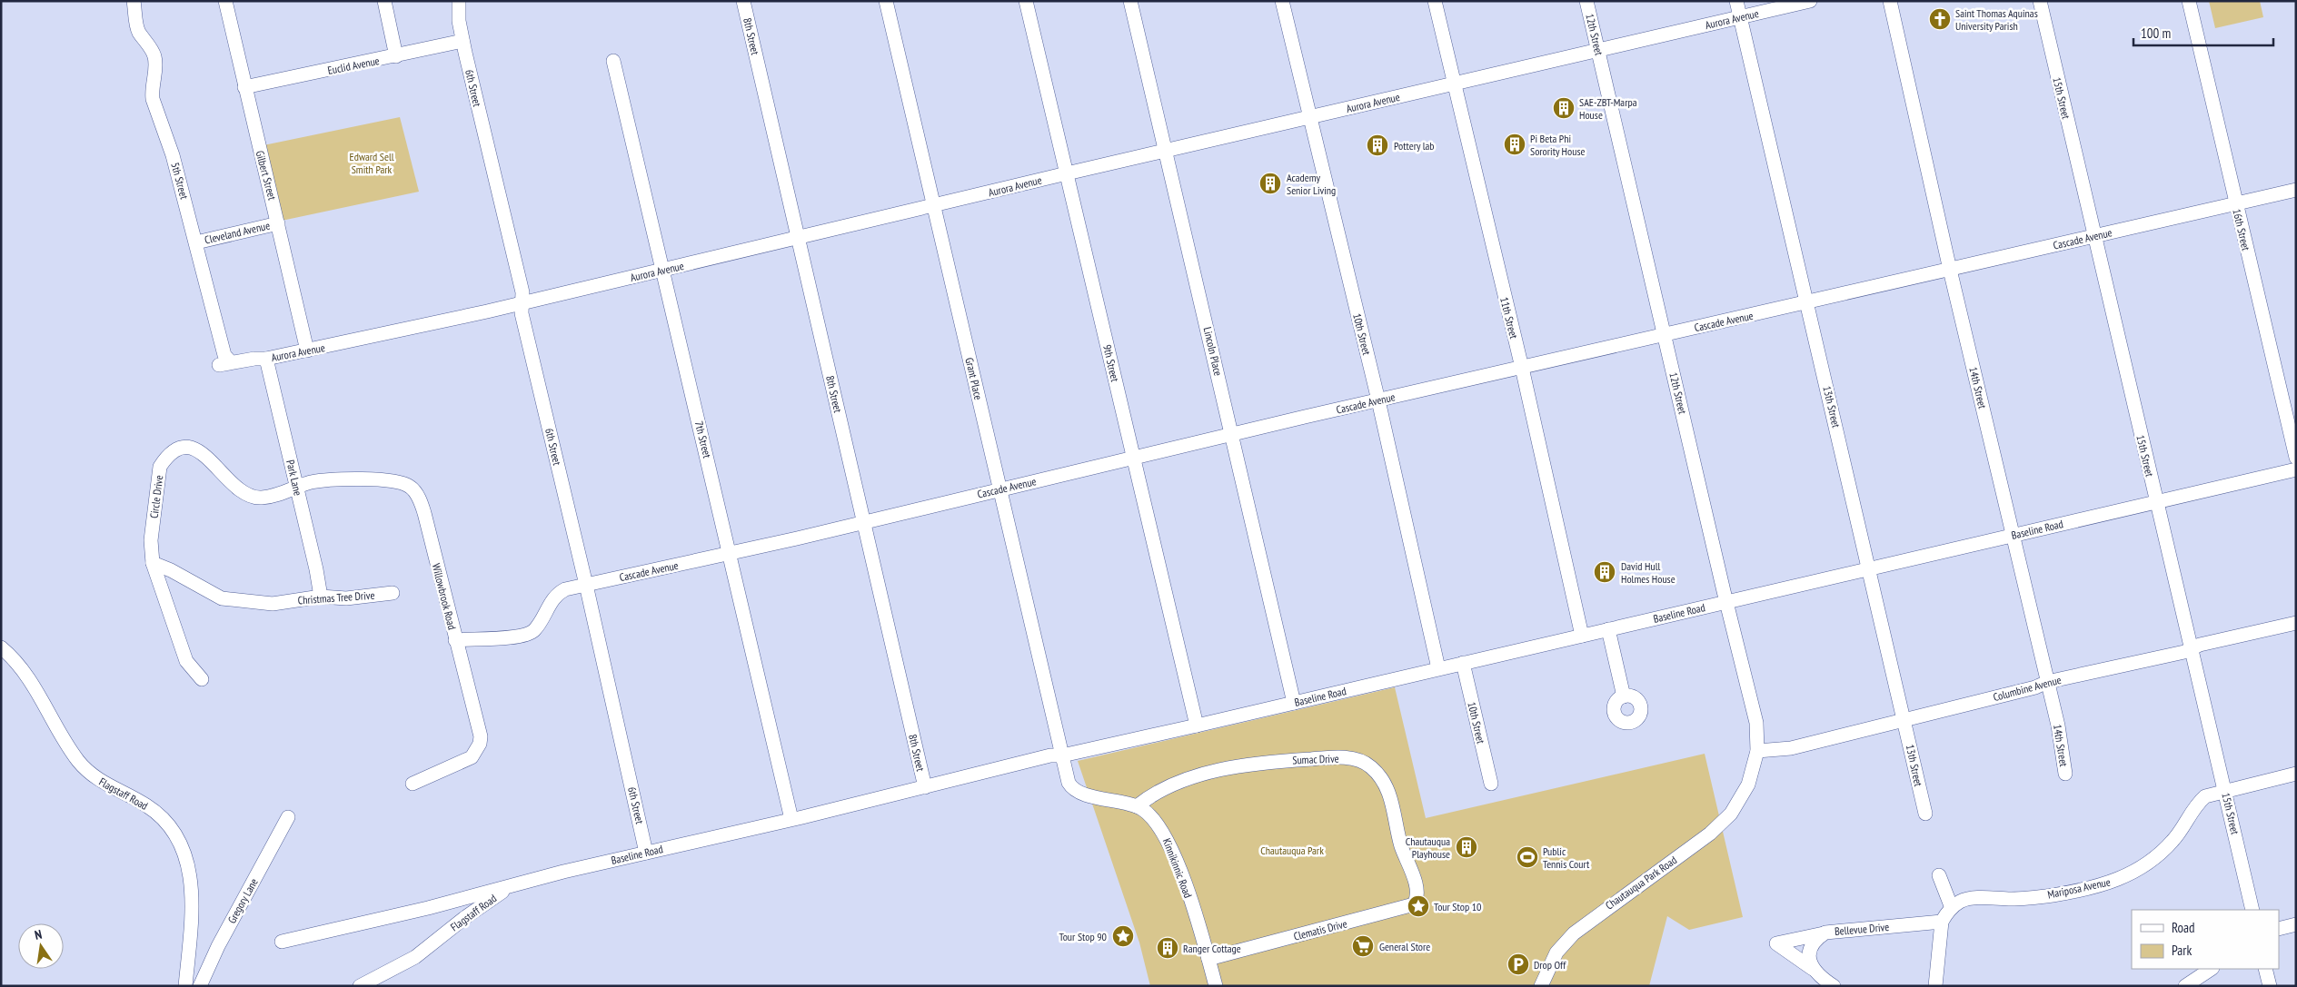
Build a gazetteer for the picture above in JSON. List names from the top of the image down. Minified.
{"streets":{"street":["Aurora Avenue","12th Street","8th Street","Euclid Avenue","6th Street","15th Street","Gilbert Street","5th Street","16th Street","Cleveland Avenue","Cascade Avenue","11th Street","10th Street","Lincoln Place","9th Street","Grant Place","14th Street","13th Street","7th Street","Park Lane","Circle Drive","Baseline Road","Willowbrook Road","Christmas Tree Drive","Columbine Avenue","Sumac Drive","Flagstaff Road","Kinnikinnic Road","Chautauqua Park Road","Mariposa Avenue","Gregory Lane","Bellevue Drive","Clematis Drive"]},"crossings":[["Aurora Avenue","12th Street"],["Aurora Avenue","8th Street"],["Aurora Avenue","6th Street"],["Aurora Avenue","Gilbert Street"],["Aurora Avenue","5th Street"],["Aurora Avenue","11th Street"],["Aurora Avenue","10th Street"],["Aurora Avenue","Lincoln Place"],["Aurora Avenue","9th Street"],["Aurora Avenue","Grant Place"],["Aurora Avenue","13th Street"],["Aurora Avenue","7th Street"],["Aurora Avenue","Park Lane"],["12th Street","Cascade Avenue"],["12th Street","Baseline Road"],["12th Street","Columbine Avenue"],["12th Street","Chautauqua Park Road"],["8th Street","Cascade Avenue"],["8th Street","Baseline Road"],["Euclid Avenue","6th Street"],["Euclid Avenue","Gilbert Street"],["6th Street","Cascade Avenue"],["6th Street","Baseline Road"],["15th Street","Cascade Avenue"],["15th Street","Baseline Road"],["15th Street","Columbine Avenue"],["15th Street","Mariposa Avenue"],["Gilbert Street","Cleveland Avenue"],["5th Street","Cleveland Avenue"],["16th Street","Cascade Avenue"],["Cascade Avenue","11th Street"],["Cascade Avenue","10th Street"],["Cascade Avenue","Lincoln Place"],["Cascade Avenue","9th Street"],["Cascade Avenue","Grant Place"],["Cascade Avenue","14th Street"],["Cascade Avenue","13th Street"],["Cascade Avenue","7th Street"],["Cascade Avenue","Willowbrook Road"],["11th Street","Baseline Road"],["10th Street","Baseline Road"],["Lincoln Place","Baseline Road"],["9th Street","Baseline Road"],["Grant Place","Baseline Road"],["Grant Place","Kinnikinnic Road"],["14th Street","Baseline Road"],["14th Street","Columbine Avenue"],["13th Street","Baseline Road"],["13th Street","Columbine Avenue"],["7th Street","Baseline Road"],["Park Lane","Circle Drive"],["Park Lane","Willowbrook Road"],["Park Lane","Christmas Tree Drive"],["Circle Drive","Willowbrook Road"],["Circle Drive","Christmas Tree Drive"],["Baseline Road","Flagstaff Road"],["Baseline Road","Kinnikinnic Road"],["Sumac Drive","Kinnikinnic Road"],["Sumac Drive","Clematis Drive"],["Kinnikinnic Road","Clematis Drive"]],"parks":["Edward Sell Smith Park","Chautauqua Park"],"places":{"church":["Saint Thomas Aquinas University Parish"],"building":["SAE-ZBT-Marpa House","Pi Beta Phi Sorority House","Pottery lab","Academy Senior Living","David Hull Holmes House","Chautauqua Playhouse","Ranger Cottage"],"sports":["Public Tennis Court"],"place":["Tour Stop 10","Tour Stop 90"],"supermarket":["General Store"],"parking":["Drop Off"]},"legend":["Road","Park"],"scale_bar":"100 m","north":"top"}
